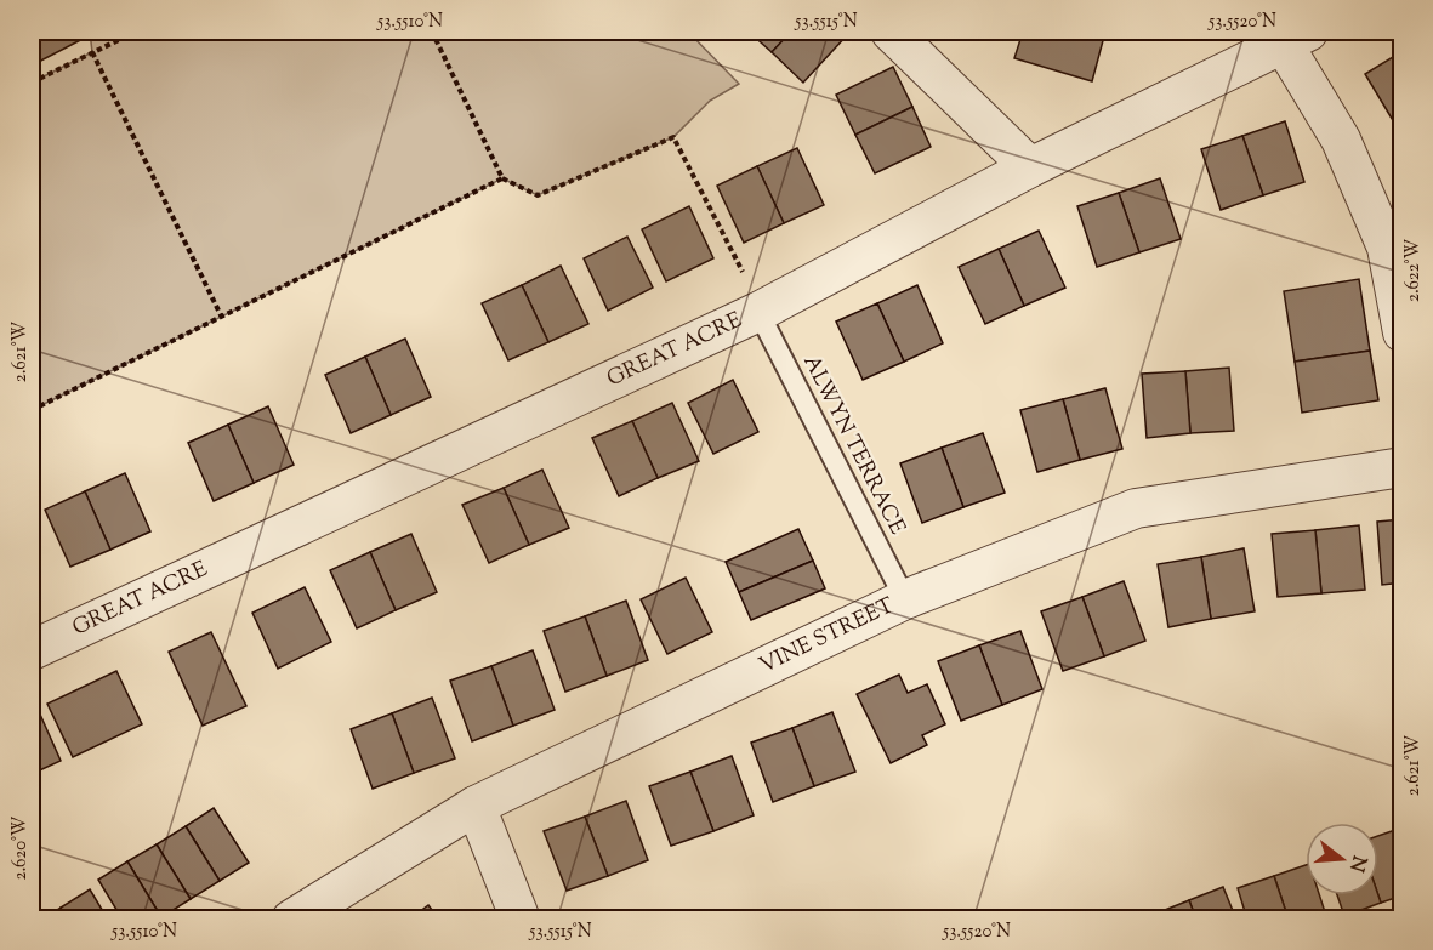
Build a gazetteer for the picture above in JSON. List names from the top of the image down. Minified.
{"streets":{"street":["GREAT ACRE","VINE STREET"],"lane":["ALWYN TERRACE"]},"crossings":[["GREAT ACRE","ALWYN TERRACE"],["ALWYN TERRACE","VINE STREET"]],"north":"right","coordinates":["53.5510°N","53.5515°N","53.5520°N","2.622°W","2.621°W","2.620°W"]}
